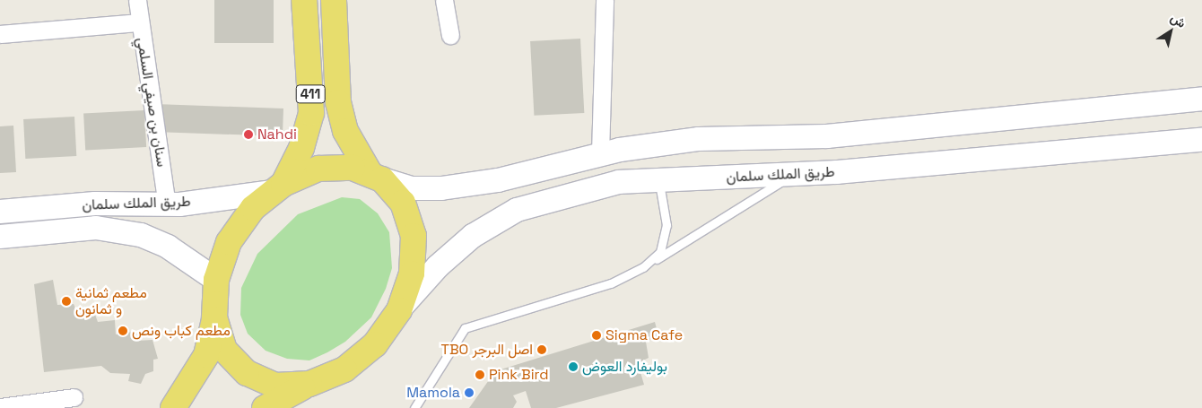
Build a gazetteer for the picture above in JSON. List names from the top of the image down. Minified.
{"streets":{"main road":["411","طريق الملك سلمان"],"street":["سنان بن صيفي السلمي"]},"crossings":[["411","طريق الملك سلمان"],["سنان بن صيفي السلمي","طريق الملك سلمان"]],"places":["Nahdi","مطعم ثمانية و ثمانون","مطعم كباب ونص","Sigma Cafe","TBO اصل البرجر","بوليفارد العوض","Pink Bird","Mamola"],"north":"top right"}
